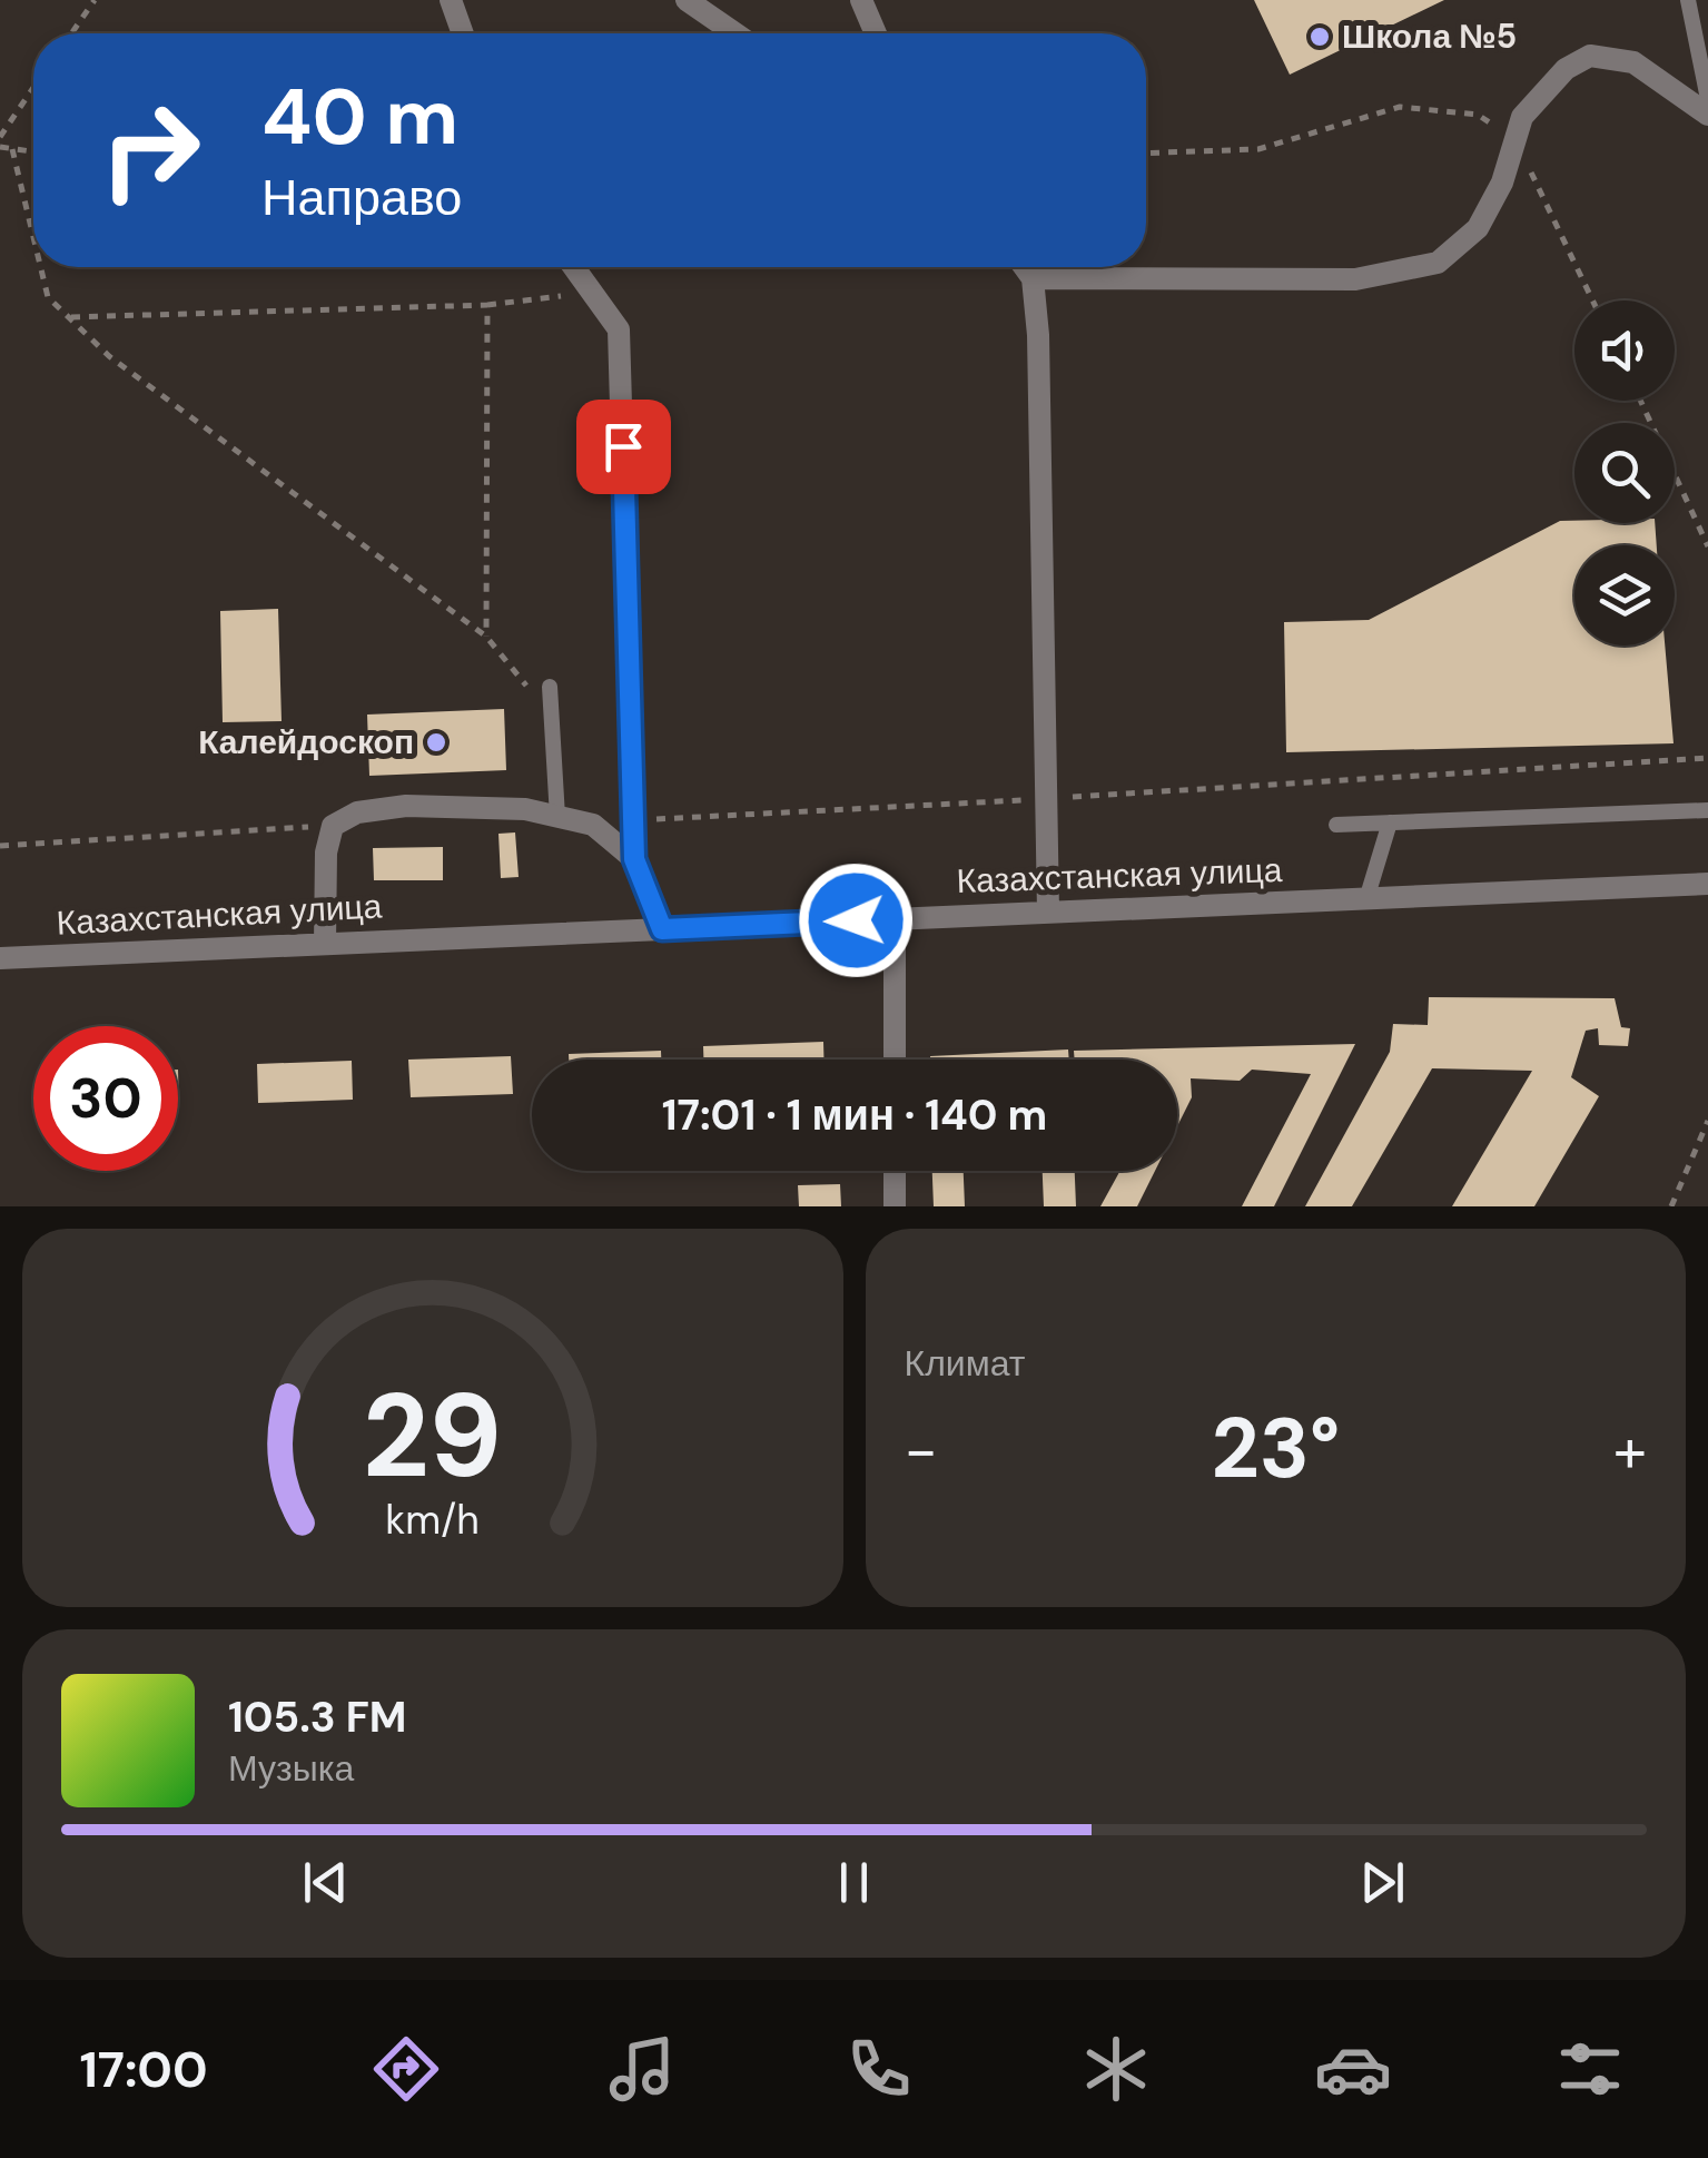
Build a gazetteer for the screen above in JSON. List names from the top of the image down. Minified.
{"streets":{"street":["Казахстанская улица"]},"places":["Школа №5","Калейдоскоп"],"page":{"turn":["40 m","Направо"],"limit":"30","trip":"17:01 · 1 мин · 140 m","tile":"Климат","heat":["−","23°","+"],"song":["105.3 FM","Музыка"],"tabs":"17:00","gauge":["29","km/h"]}}
